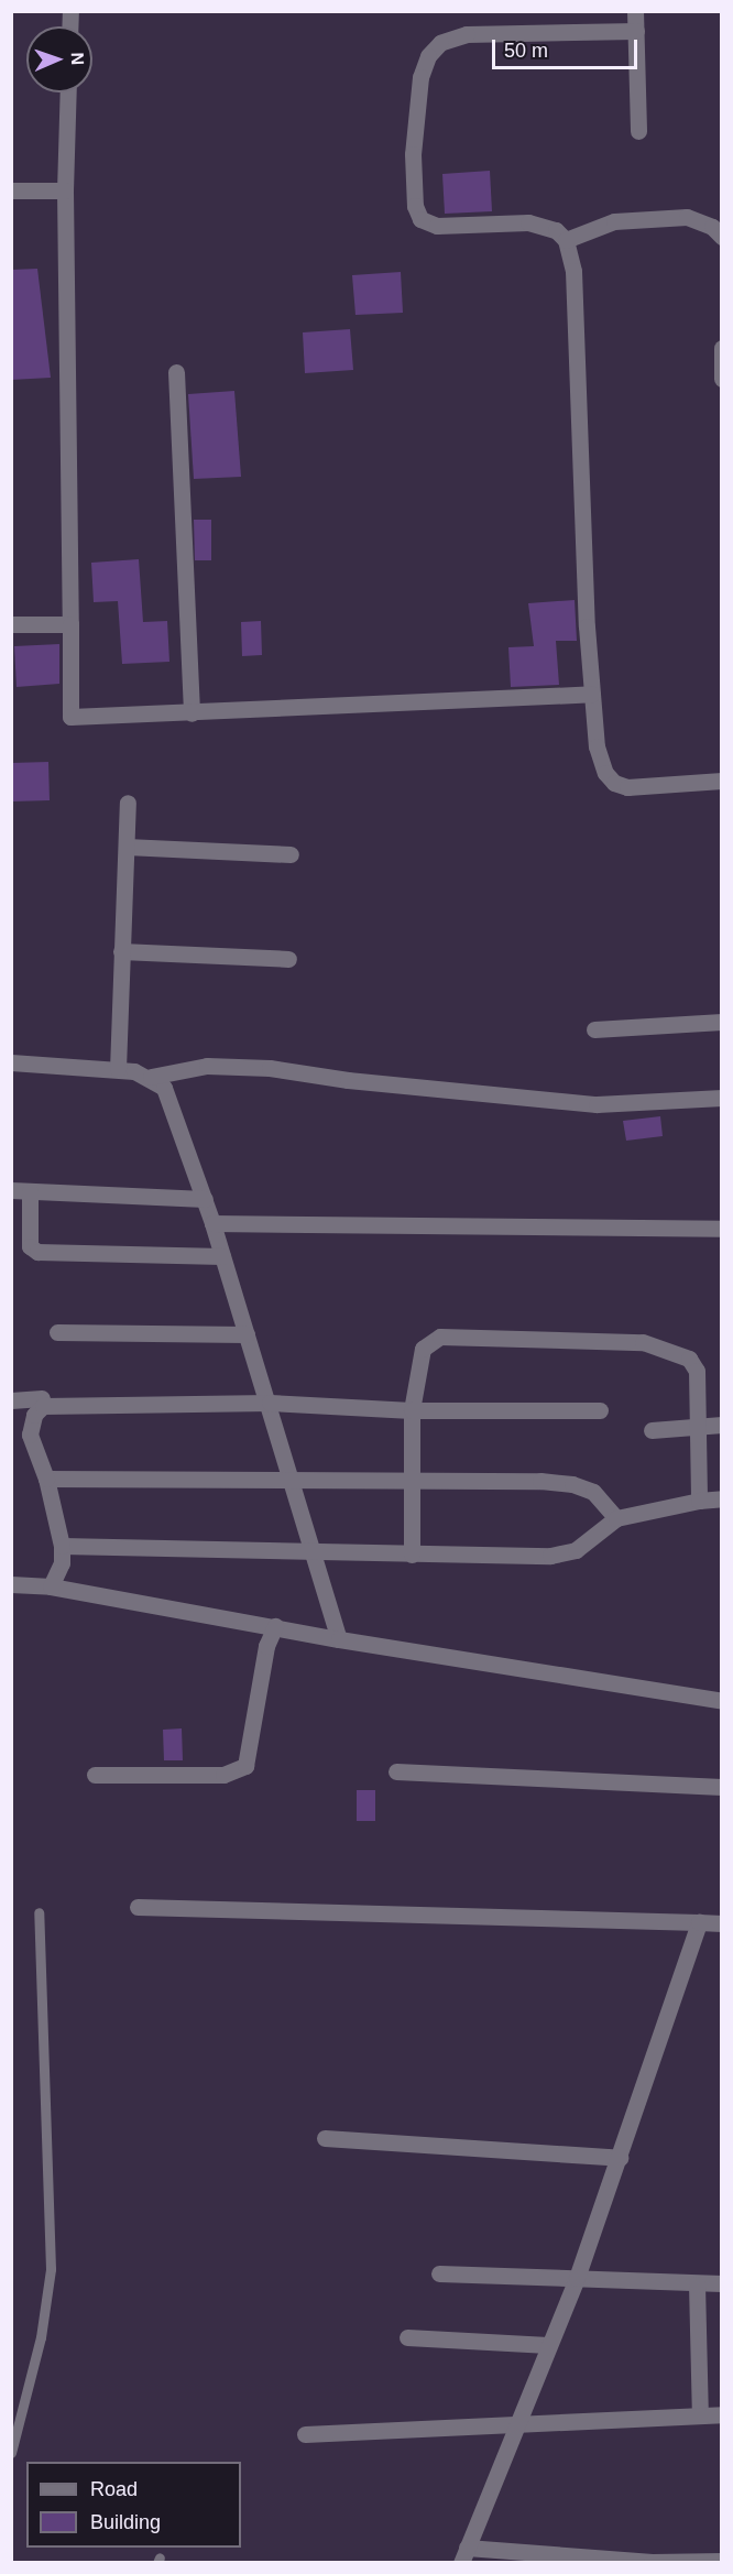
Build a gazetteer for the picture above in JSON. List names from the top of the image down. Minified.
{"legend":["Road","Building"],"scale_bar":"50 m","north":"right"}
